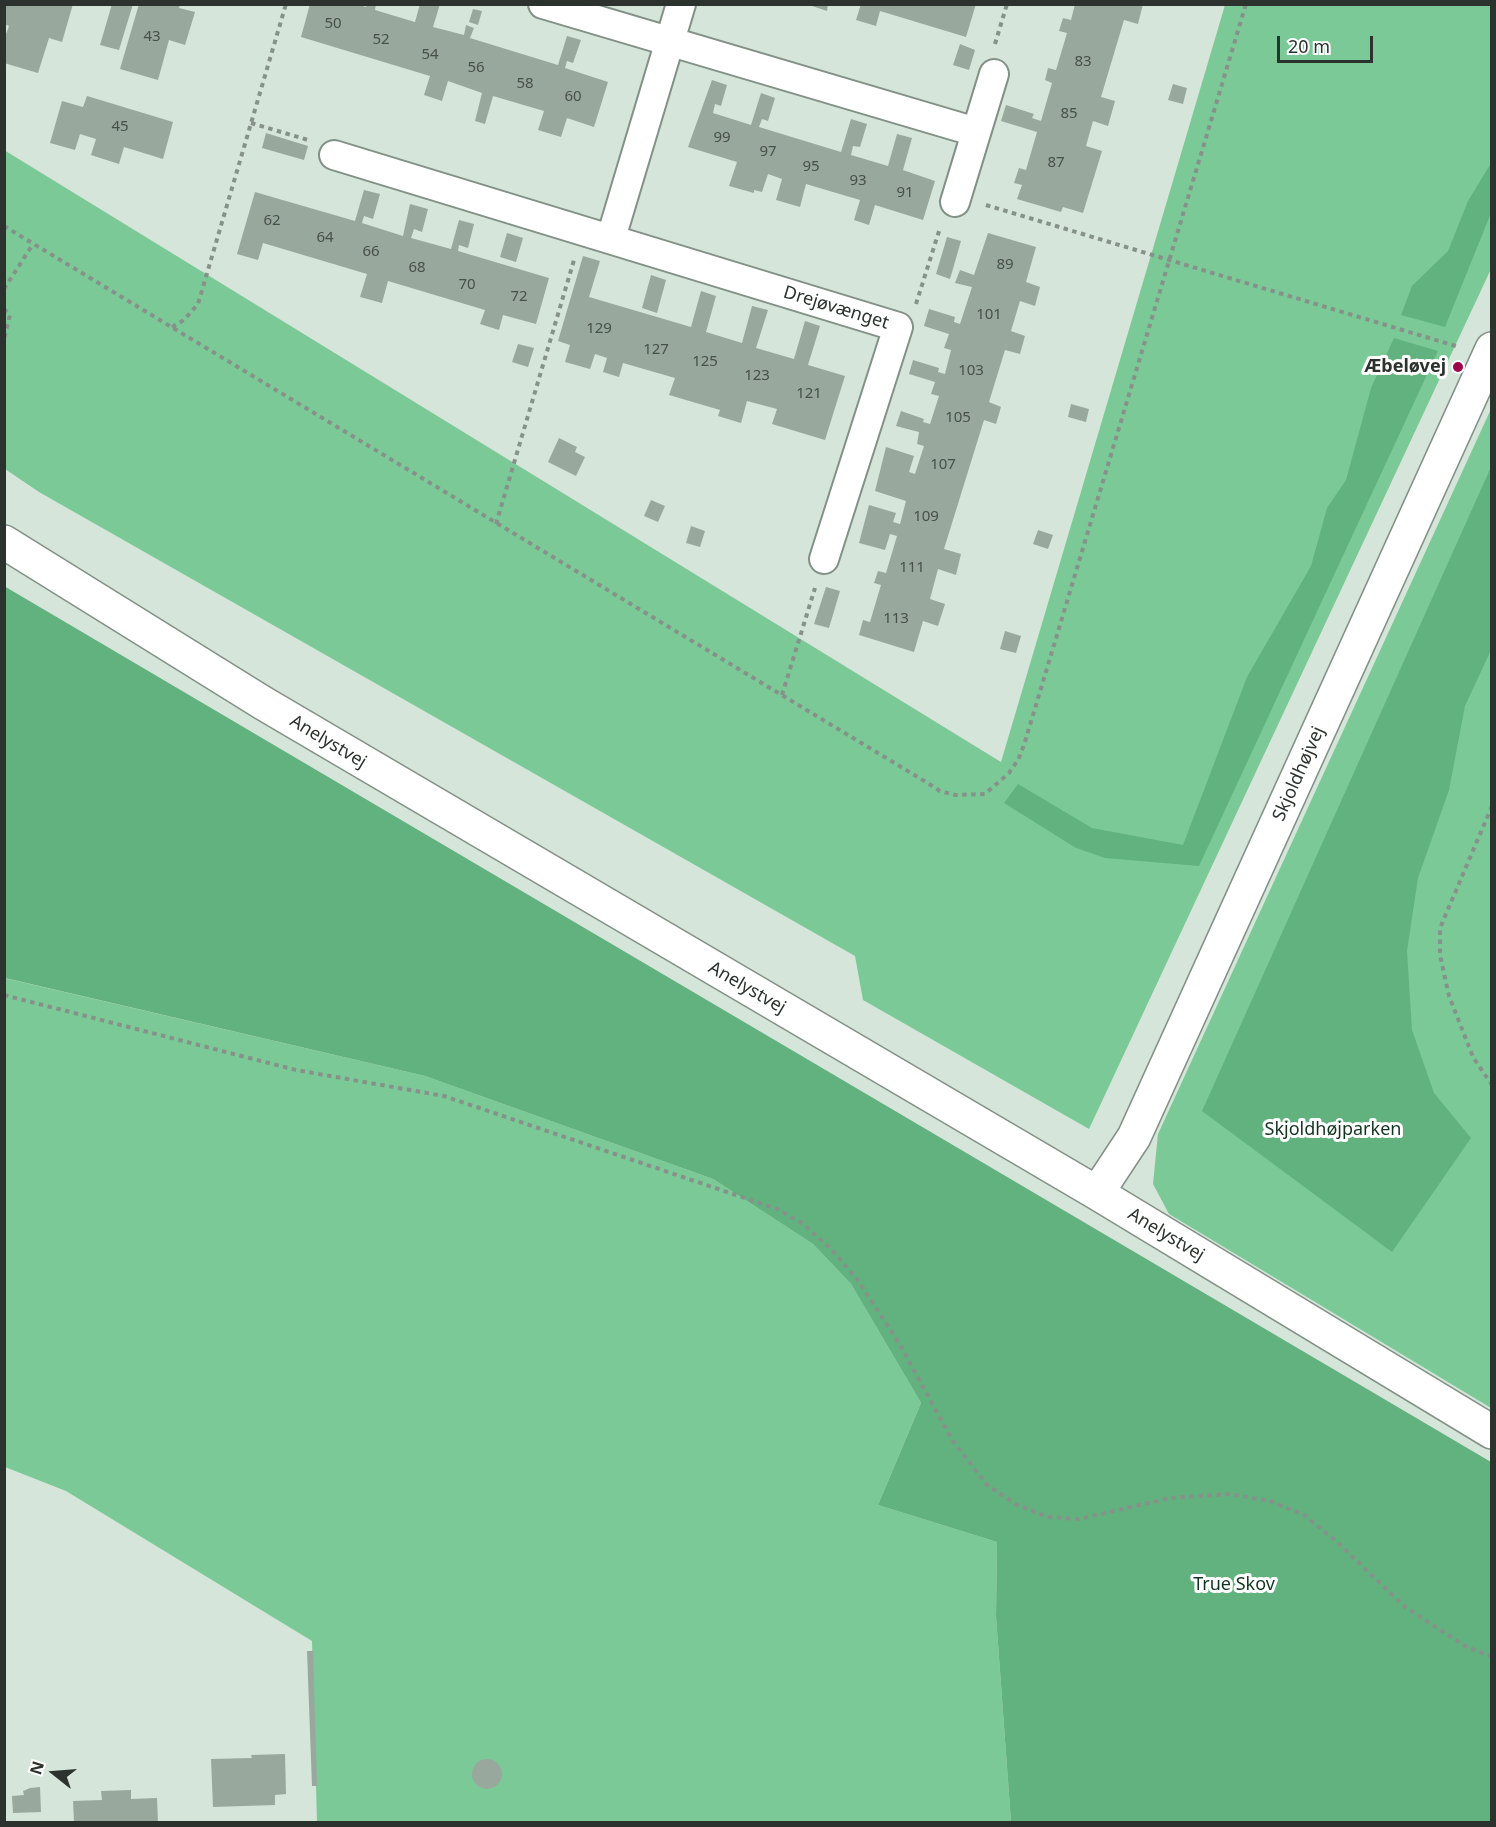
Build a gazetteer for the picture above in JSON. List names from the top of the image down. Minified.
{"streets":{"street":["Drejøvænget","Anelystvej","Skjoldhøjvej"]},"crossings":[["Anelystvej","Skjoldhøjvej"]],"parks":["Skjoldhøjparken","True Skov"],"places":["Æbeløvej"],"house_numbers":["50","43","52","54","83","56","58","60","85","45","99","97","87","95","93","91","62","64","66","89","68","70","72","101","129","127","125","103","123","121","105","107","109","111","113"],"scale_bar":"20 m","north":"left"}
